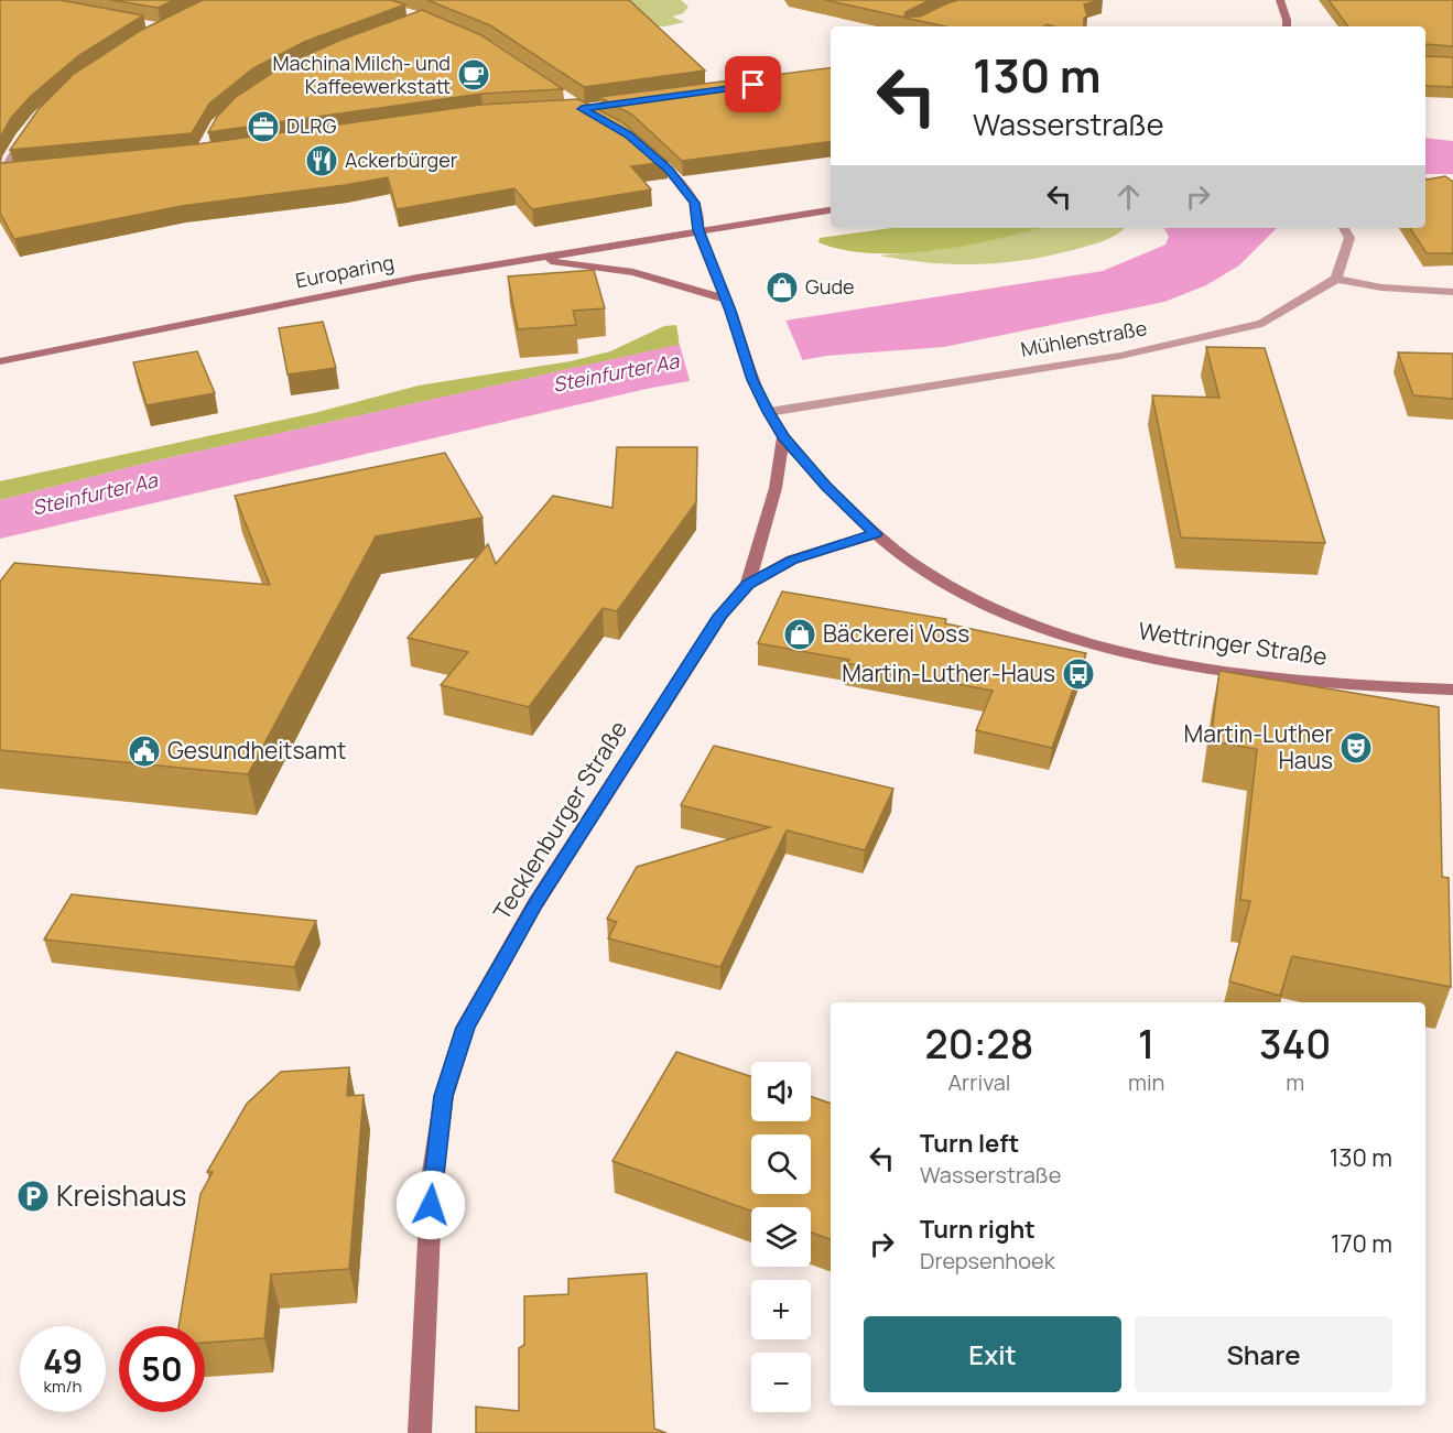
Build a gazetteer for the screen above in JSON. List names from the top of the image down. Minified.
{"streets":{"main road":["Europaring","Wettringer Straße","Tecklenburger Straße"],"street":["Mühlenstraße"]},"crossings":[["Europaring","Wettringer Straße"],["Mühlenstraße","Wettringer Straße"],["Wettringer Straße","Tecklenburger Straße"]],"water":["Steinfurter Aa"],"places":{"cafe":["Machina Milch- und Kaffeewerkstatt"],"office":["DLRG"],"restaurant":["Ackerbürger"],"shop":["Gude","Bäckerei Voss"],"bus stop":["Martin-Luther-Haus"],"theatre":["Martin-Luther Haus"],"public building":["Gesundheitsamt"],"parking":["Kreishaus"]},"page":{"turn":["130 m","Wasserstraße"],"eta":["20:28","Arrival","1","min","340","m"],"map_buttons":["+","−"],"list":[{"name":"Turn left","note":"Wasserstraße","value":"130 m"},{"name":"Turn right","note":"Drepsenhoek","value":"170 m"}],"buttons":["Exit","Share"],"speed":"49 km/h","limit":"50"}}
